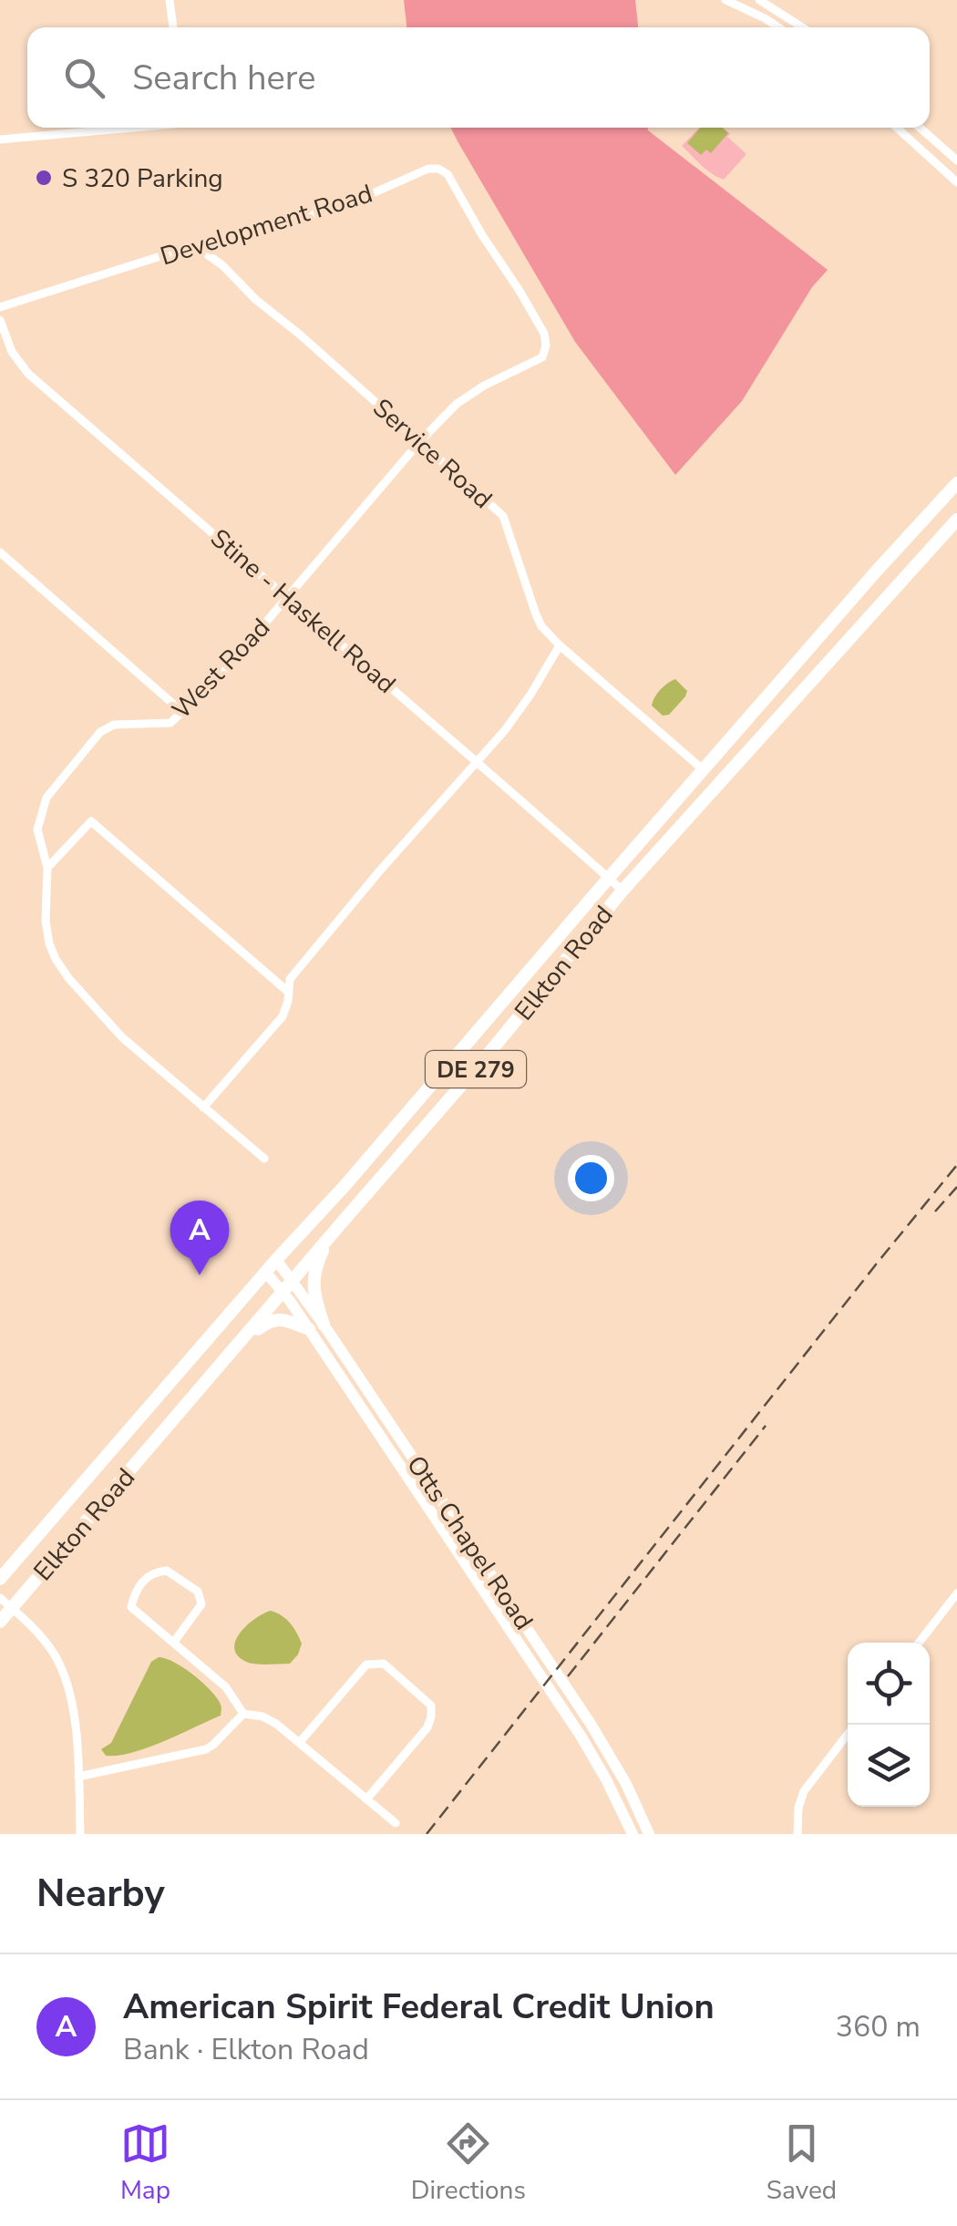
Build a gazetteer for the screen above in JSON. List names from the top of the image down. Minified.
{"streets":{"main road":["Elkton Road","DE 279","Otts Chapel Road"],"street":["Development Road","Service Road","Stine - Haskell Road","West Road"]},"crossings":[["Development Road","Service Road"],["Development Road","West Road"],["Service Road","West Road"],["Service Road","Elkton Road"],["Stine - Haskell Road","West Road"],["Stine - Haskell Road","Elkton Road"],["Elkton Road","Otts Chapel Road"]],"places":["S 320 Parking"],"page":{"search":"Search here","pins":"A","heading":"Nearby","list":[{"mark":"A","name":"American Spirit Federal Credit Union","note":"Bank · Elkton Road","value":"360 m"}],"nav":["Map","Directions","Saved"]}}
